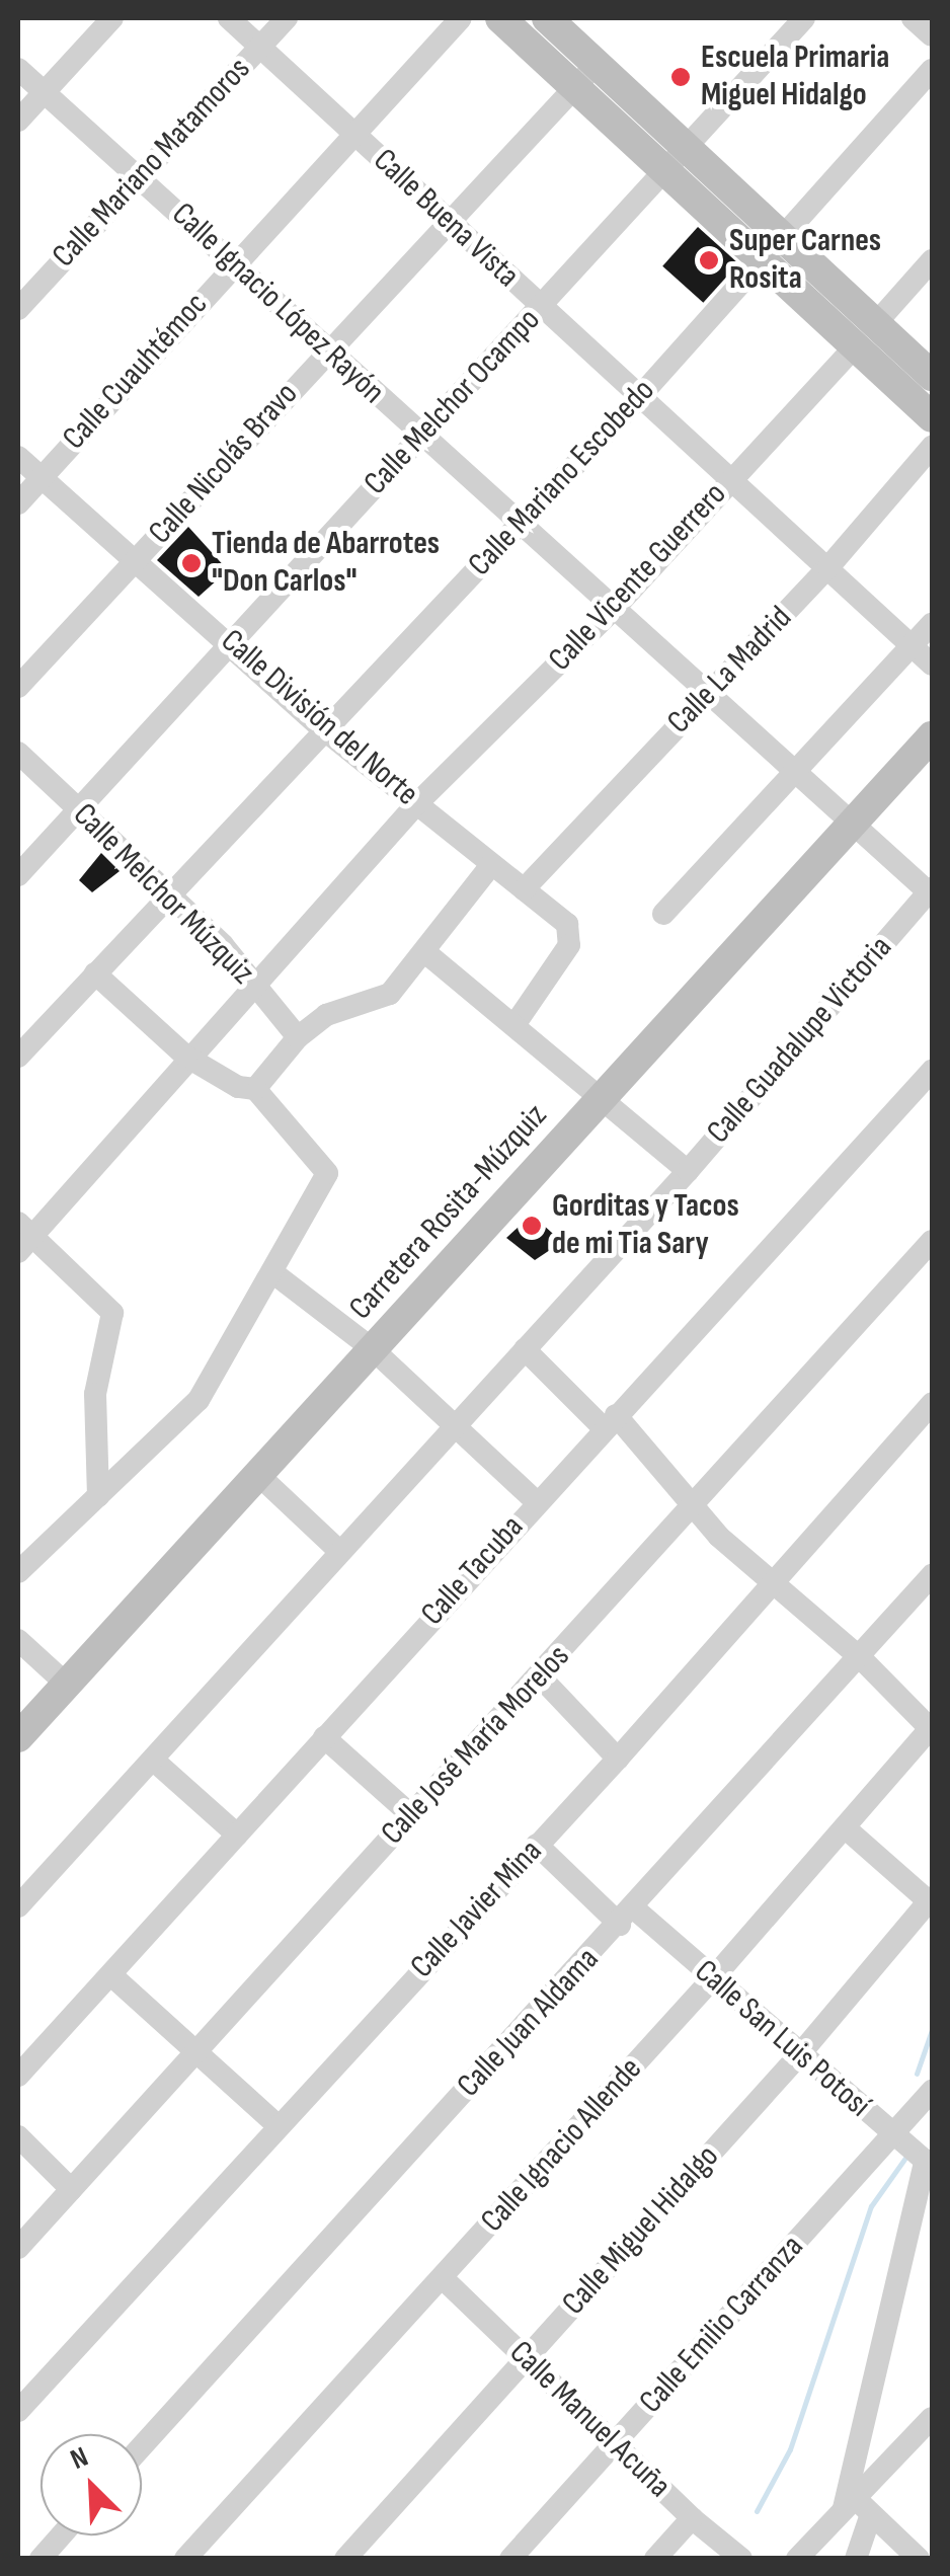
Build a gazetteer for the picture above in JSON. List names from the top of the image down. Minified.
{"streets":{"main road":["Carretera Rosita-Múzquiz"],"street":["Calle Mariano Matamoros","Calle Buena Vista","Calle Ignacio López Rayón","Calle Cuauhtémoc","Calle Melchor Ocampo","Calle Nicolás Bravo","Calle Mariano Escobedo","Calle Vicente Guerrero","Calle La Madrid","Calle División del Norte","Calle Melchor Múzquiz","Calle Guadalupe Victoria","Calle Tacuba","Calle José María Morelos","Calle Javier Mina","Calle Juan Aldama","Calle San Luis Potosí","Calle Ignacio Allende","Calle Miguel Hidalgo","Calle Emilio Carranza","Calle Manuel Acuña"]},"crossings":[["Calle Mariano Matamoros","Calle Buena Vista"],["Calle Mariano Matamoros","Calle Ignacio López Rayón"],["Calle Buena Vista","Calle Cuauhtémoc"],["Calle Buena Vista","Calle Melchor Ocampo"],["Calle Buena Vista","Calle Nicolás Bravo"],["Calle Buena Vista","Calle Mariano Escobedo"],["Calle Buena Vista","Calle Vicente Guerrero"],["Calle Buena Vista","Calle La Madrid"],["Calle Ignacio López Rayón","Calle Cuauhtémoc"],["Calle Ignacio López Rayón","Calle Melchor Ocampo"],["Calle Ignacio López Rayón","Calle Nicolás Bravo"],["Calle Ignacio López Rayón","Calle Mariano Escobedo"],["Calle Ignacio López Rayón","Calle Vicente Guerrero"],["Calle Ignacio López Rayón","Calle La Madrid"],["Calle Ignacio López Rayón","Calle Guadalupe Victoria"],["Calle Ignacio López Rayón","Carretera Rosita-Múzquiz"],["Calle Cuauhtémoc","Calle División del Norte"],["Calle Melchor Ocampo","Calle División del Norte"],["Calle Melchor Ocampo","Calle Melchor Múzquiz"],["Calle Nicolás Bravo","Calle División del Norte"],["Calle Mariano Escobedo","Calle División del Norte"],["Calle Mariano Escobedo","Calle Melchor Múzquiz"],["Calle Vicente Guerrero","Calle División del Norte"],["Calle Vicente Guerrero","Calle Melchor Múzquiz"],["Calle La Madrid","Calle División del Norte"],["Calle Javier Mina","Calle San Luis Potosí"],["Calle Juan Aldama","Calle San Luis Potosí"],["Calle San Luis Potosí","Calle Ignacio Allende"],["Calle San Luis Potosí","Calle Miguel Hidalgo"],["Calle San Luis Potosí","Calle Emilio Carranza"],["Calle Ignacio Allende","Calle Manuel Acuña"],["Calle Miguel Hidalgo","Calle Manuel Acuña"],["Calle Emilio Carranza","Calle Manuel Acuña"]],"places":["Escuela Primaria Miguel Hidalgo","Super Carnes Rosita","Tienda de Abarrotes \"Don Carlos\"","Gorditas y Tacos de mi Tia Sary"],"north":"top left"}
